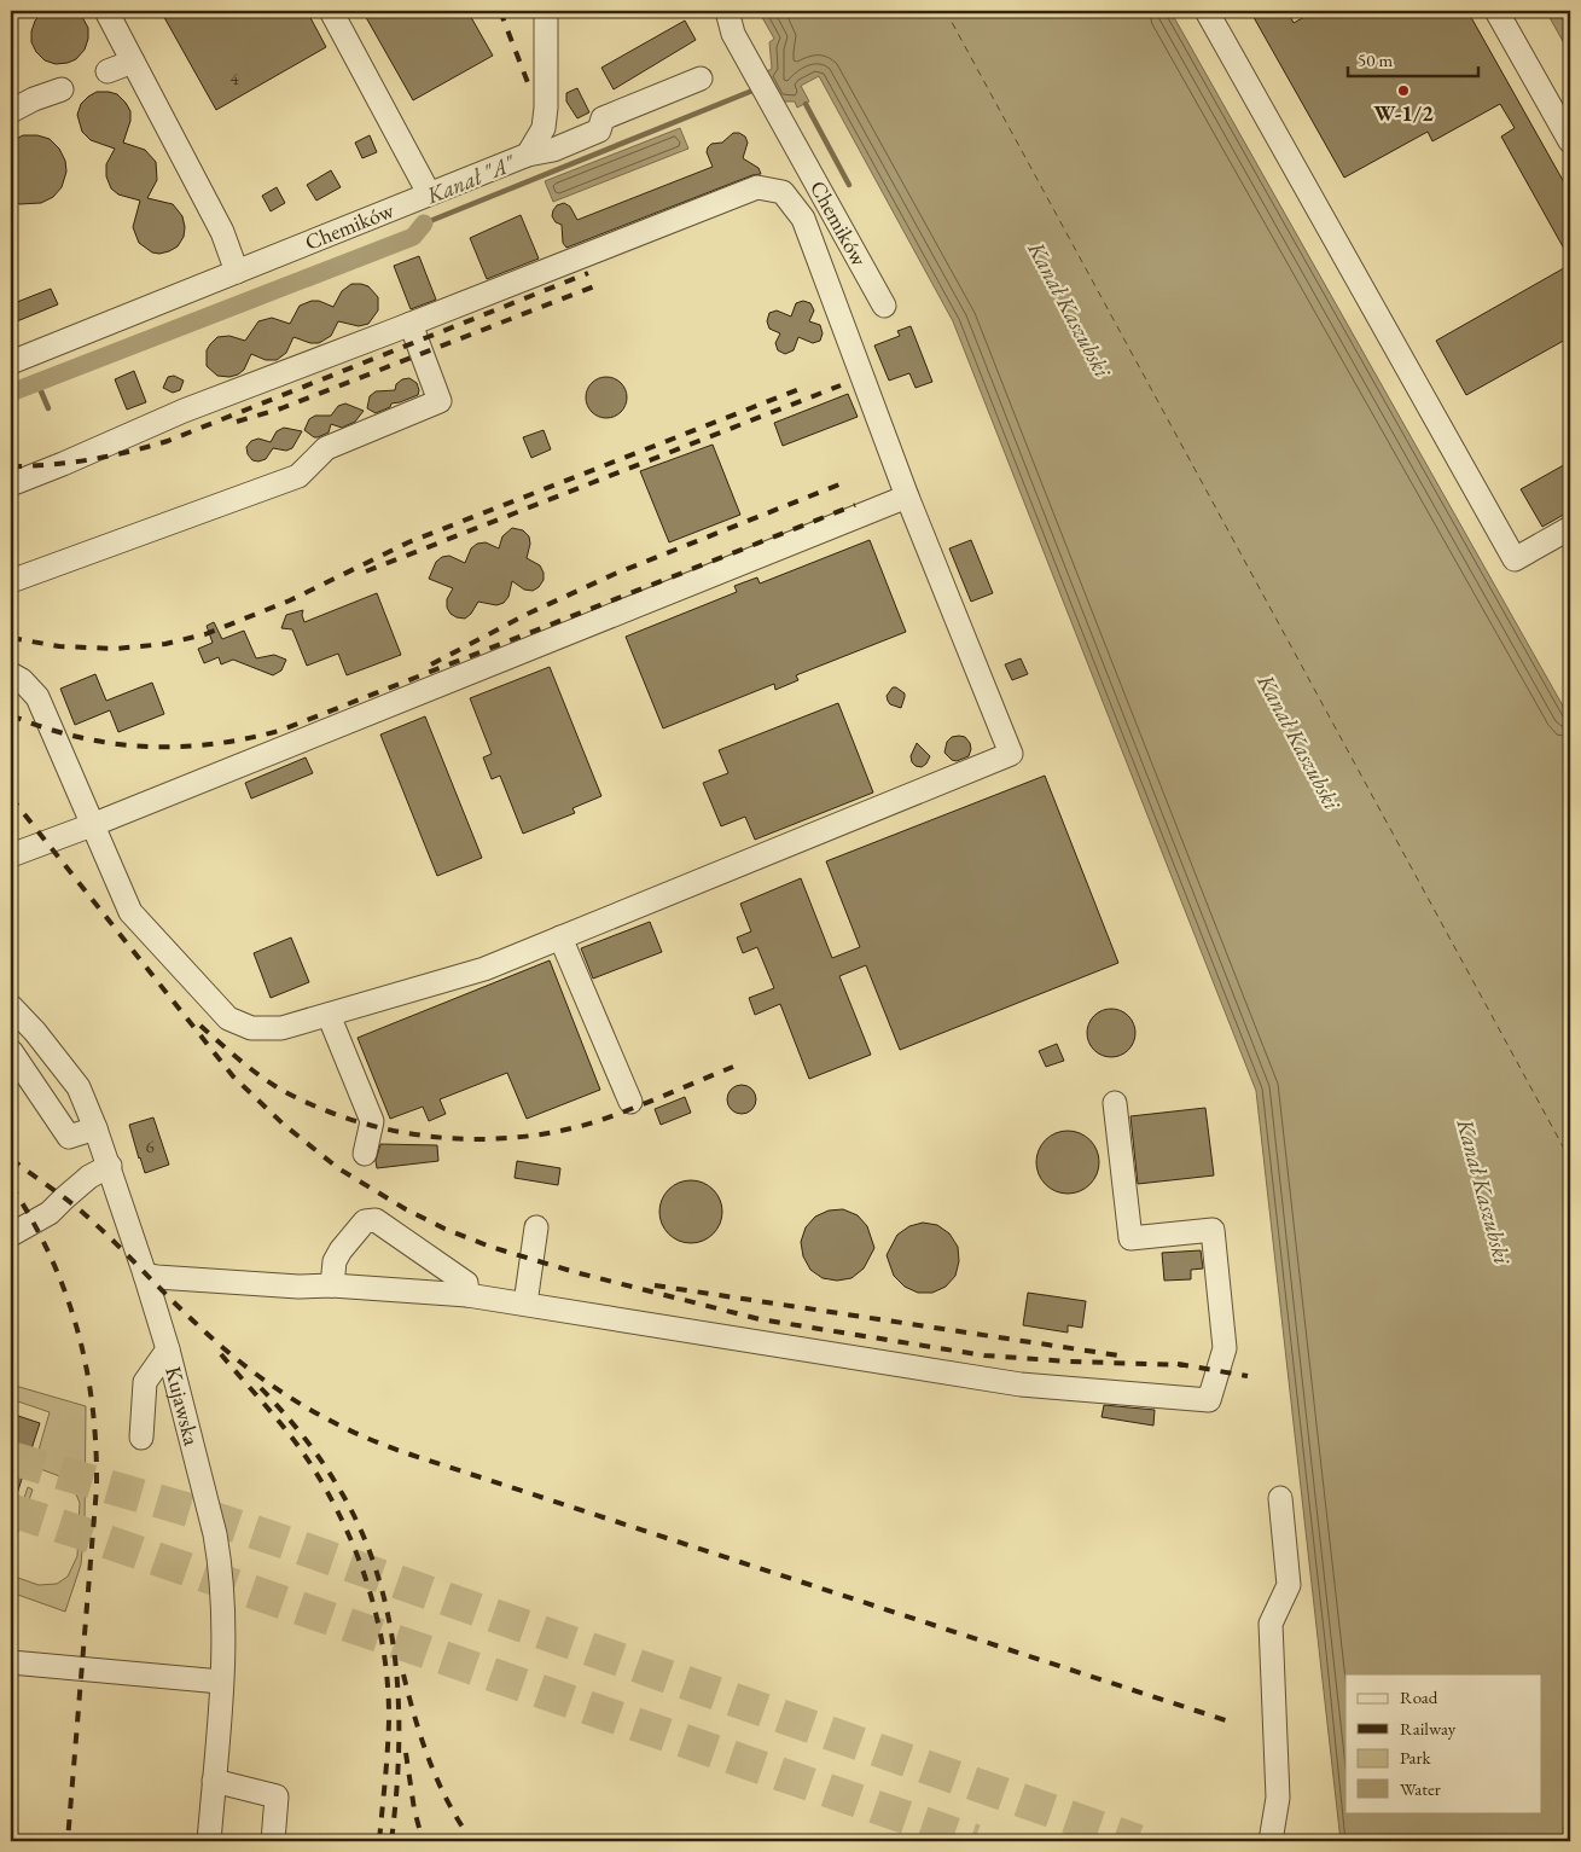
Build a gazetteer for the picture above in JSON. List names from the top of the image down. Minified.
{"streets":{"street":["Chemików","Kujawska"]},"water":["Kanał \"A\"","Kanał Kaszubski"],"places":["W-1/2"],"house_numbers":["4","6"],"legend":["Road","Railway","Park","Water"],"scale_bar":"50 m"}
